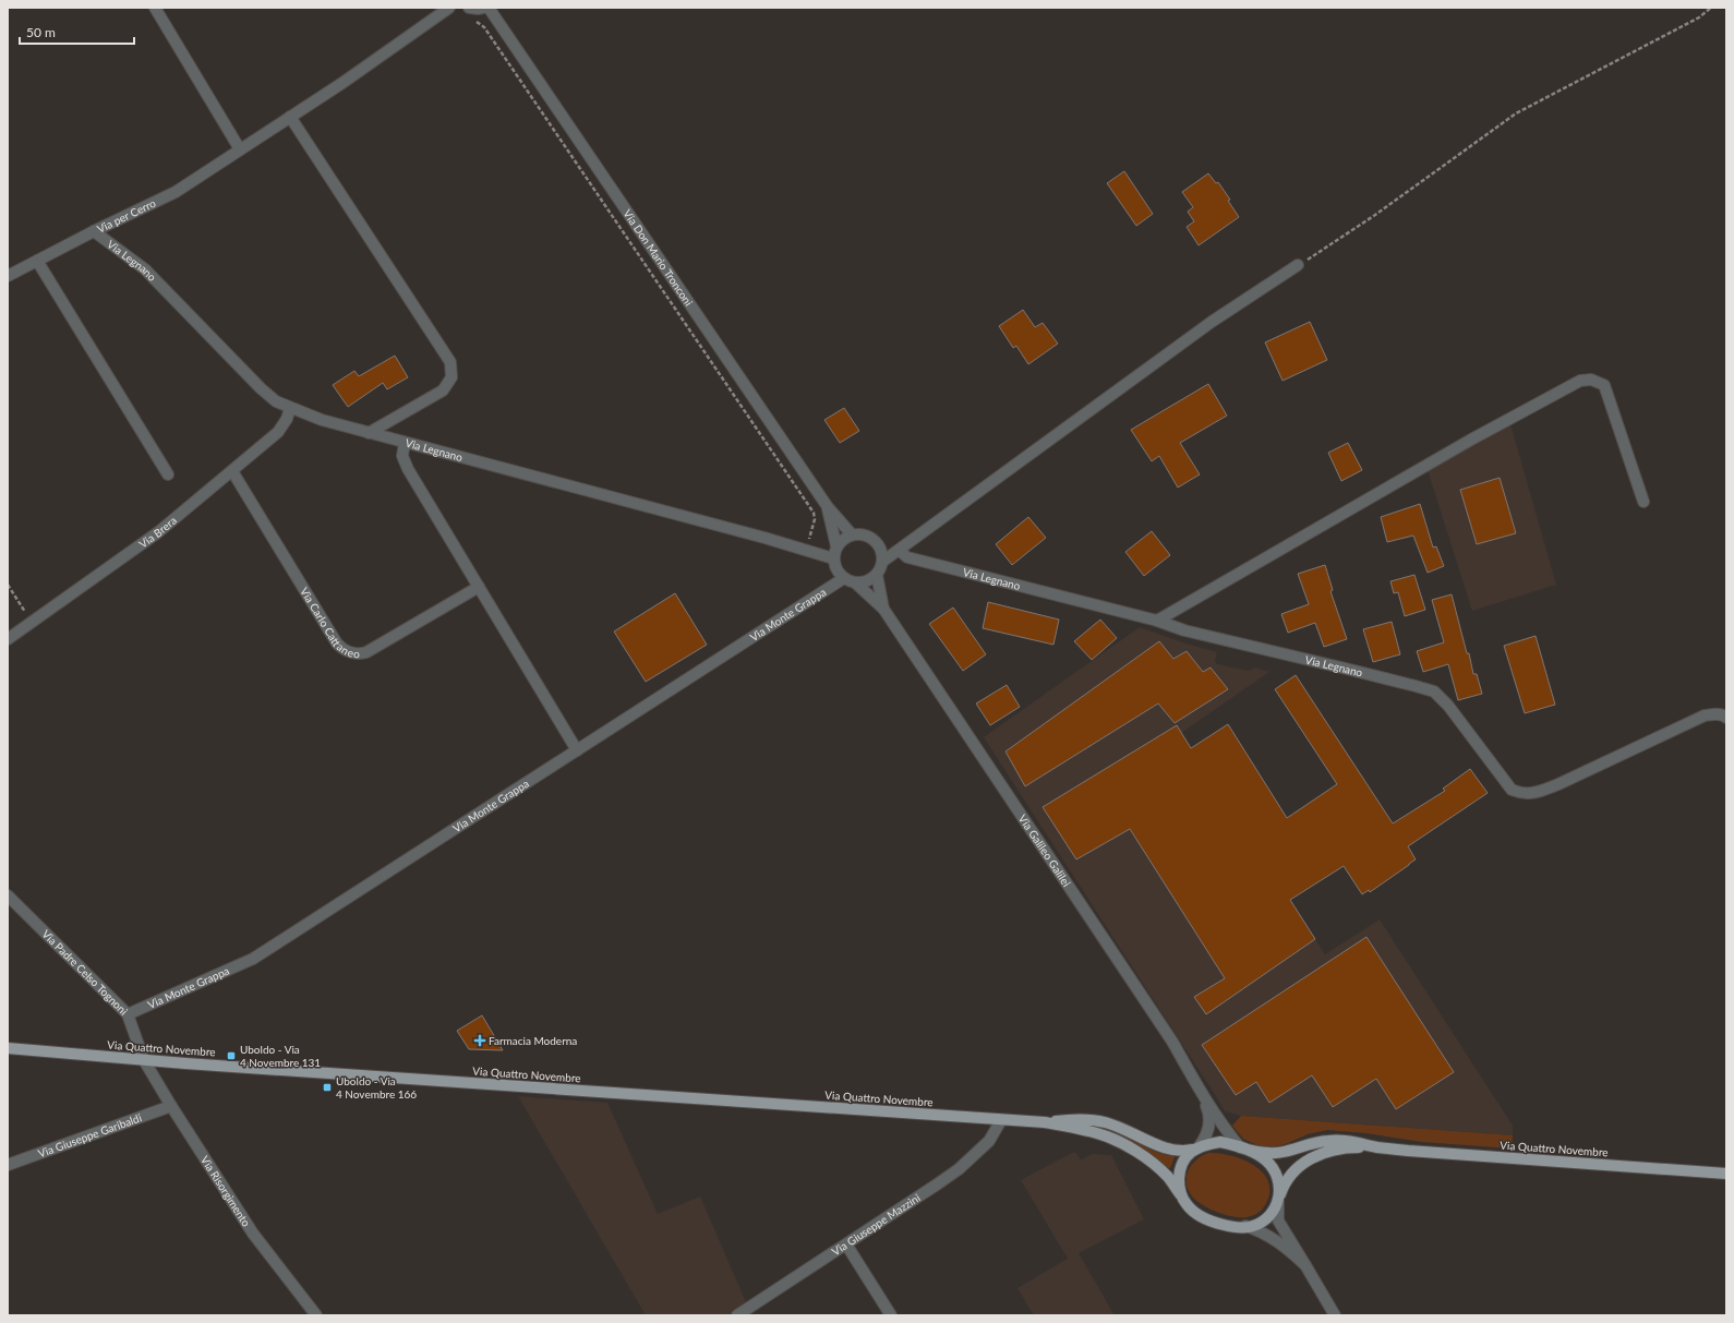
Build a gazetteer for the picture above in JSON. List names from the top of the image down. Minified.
{"streets":{"main road":["Via Quattro Novembre"],"street":["Via per Cerro","Via Don Mario Tronconi","Via Legnano","Via Brera","Via Monte Grappa","Via Carlo Cattaneo","Via Galileo Galilei","Via Padre Celso Tognoni","Via Giuseppe Garibaldi","Via Risorgimento","Via Giuseppe Mazzini"]},"crossings":[["Via per Cerro","Via Legnano"],["Via Don Mario Tronconi","Via Legnano"],["Via Don Mario Tronconi","Via Monte Grappa"],["Via Don Mario Tronconi","Via Galileo Galilei"],["Via Legnano","Via Brera"],["Via Legnano","Via Monte Grappa"],["Via Legnano","Via Galileo Galilei"],["Via Brera","Via Carlo Cattaneo"],["Via Monte Grappa","Via Galileo Galilei"],["Via Monte Grappa","Via Padre Celso Tognoni"],["Via Galileo Galilei","Via Quattro Novembre"],["Via Padre Celso Tognoni","Via Quattro Novembre"],["Via Padre Celso Tognoni","Via Risorgimento"],["Via Quattro Novembre","Via Risorgimento"],["Via Quattro Novembre","Via Giuseppe Mazzini"],["Via Giuseppe Garibaldi","Via Risorgimento"]],"places":{"health":["Farmacia Moderna"],"transit":["Uboldo - Via 4 Novembre 131","Uboldo - Via 4 Novembre 166"]},"scale_bar":"50 m"}
